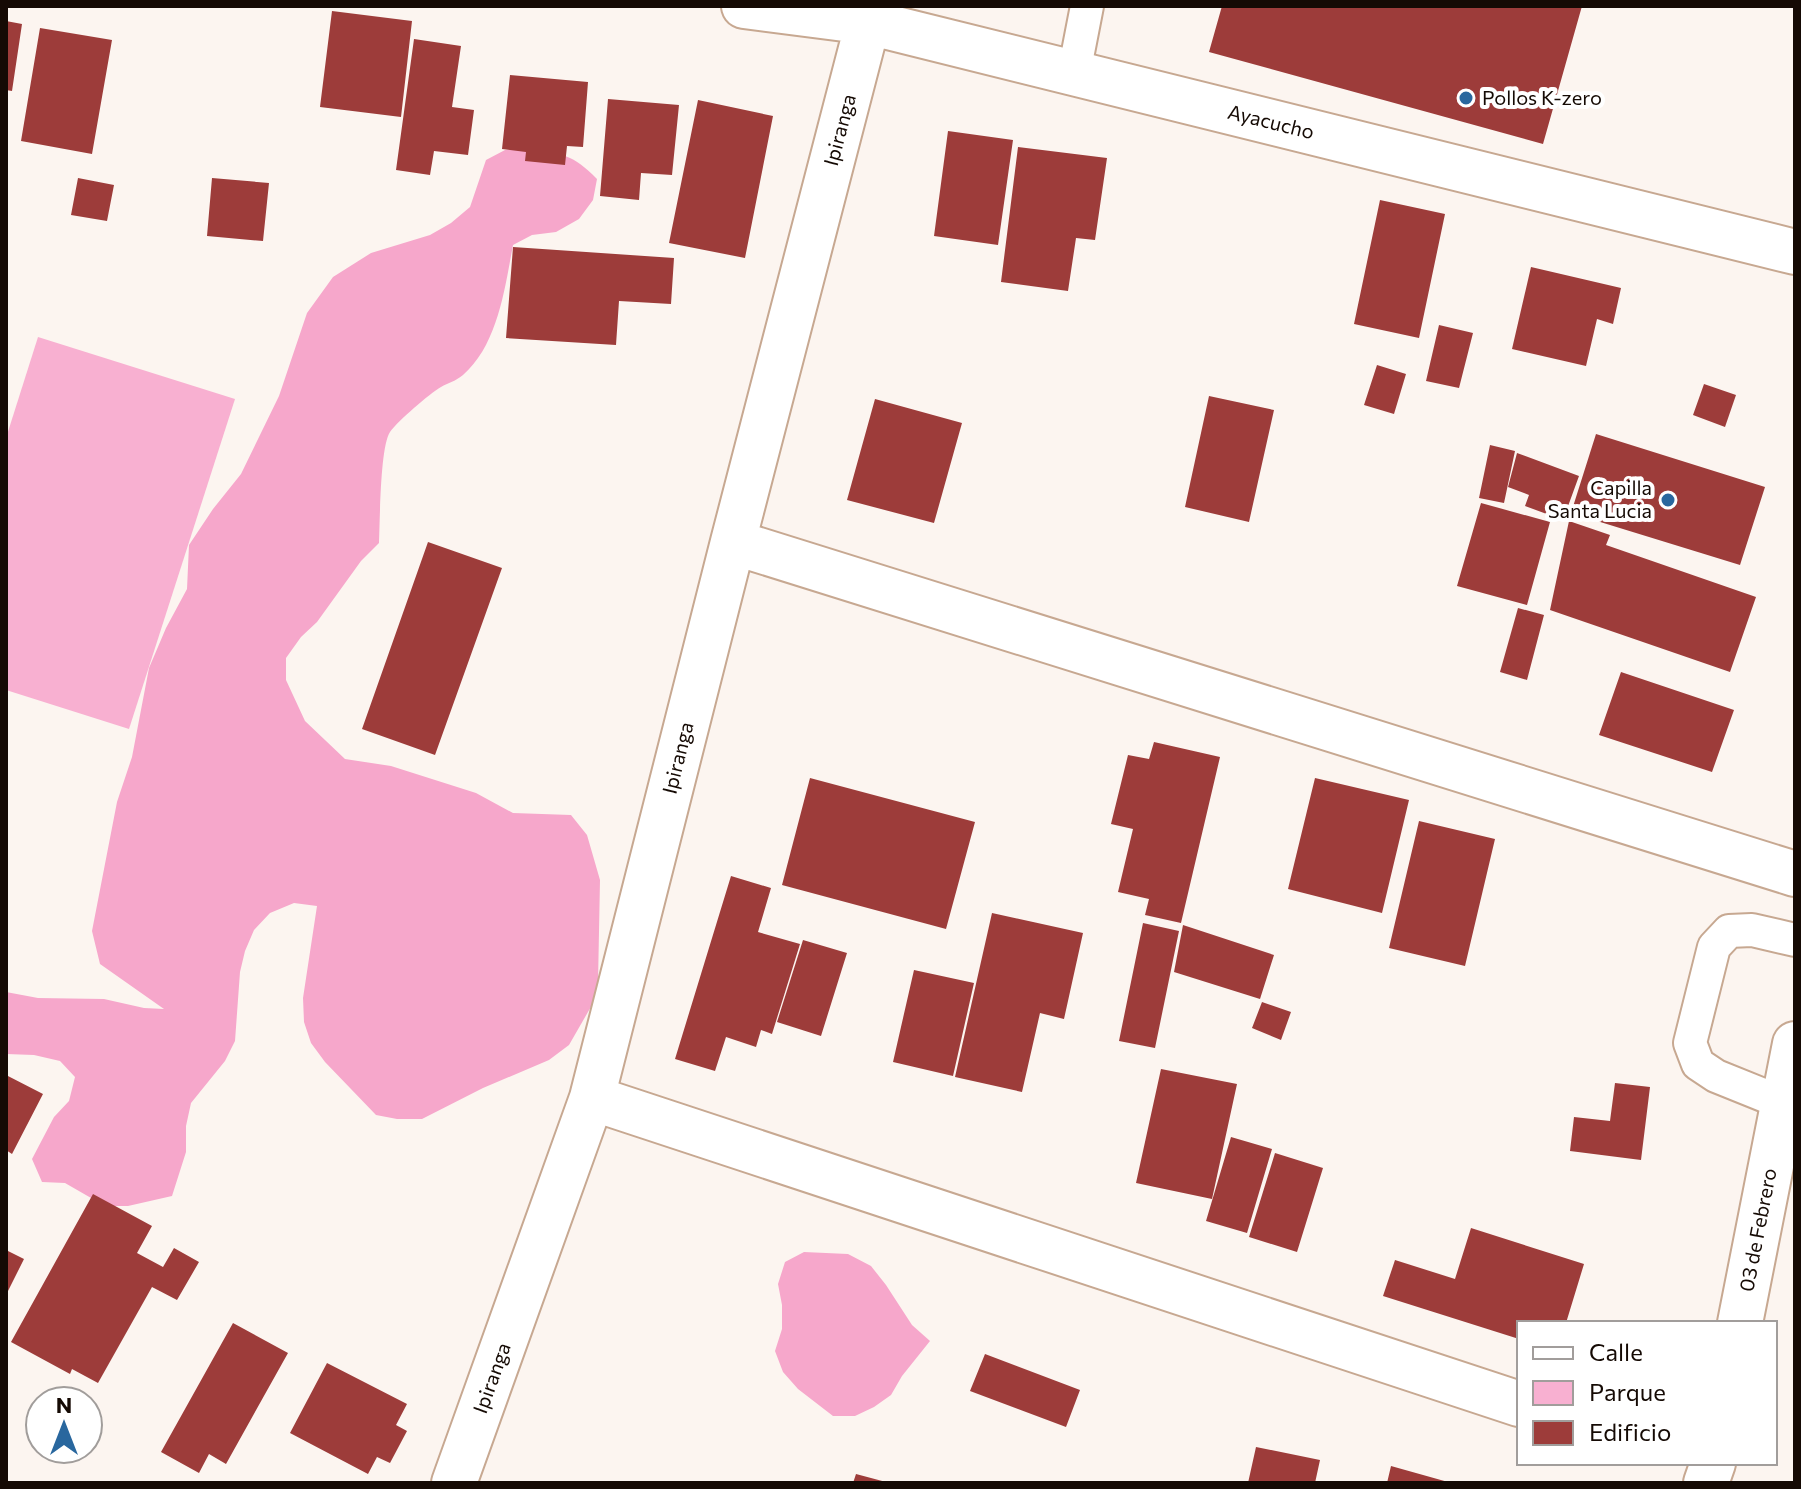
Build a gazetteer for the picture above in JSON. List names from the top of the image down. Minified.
{"streets":{"street":["Ayacucho","Ipiranga","03 de Febrero"]},"crossings":[["Ayacucho","Ipiranga"]],"places":["Pollos K-zero","Capilla Santa Lucia"],"legend":["Calle","Parque","Edificio"],"north":"top"}
